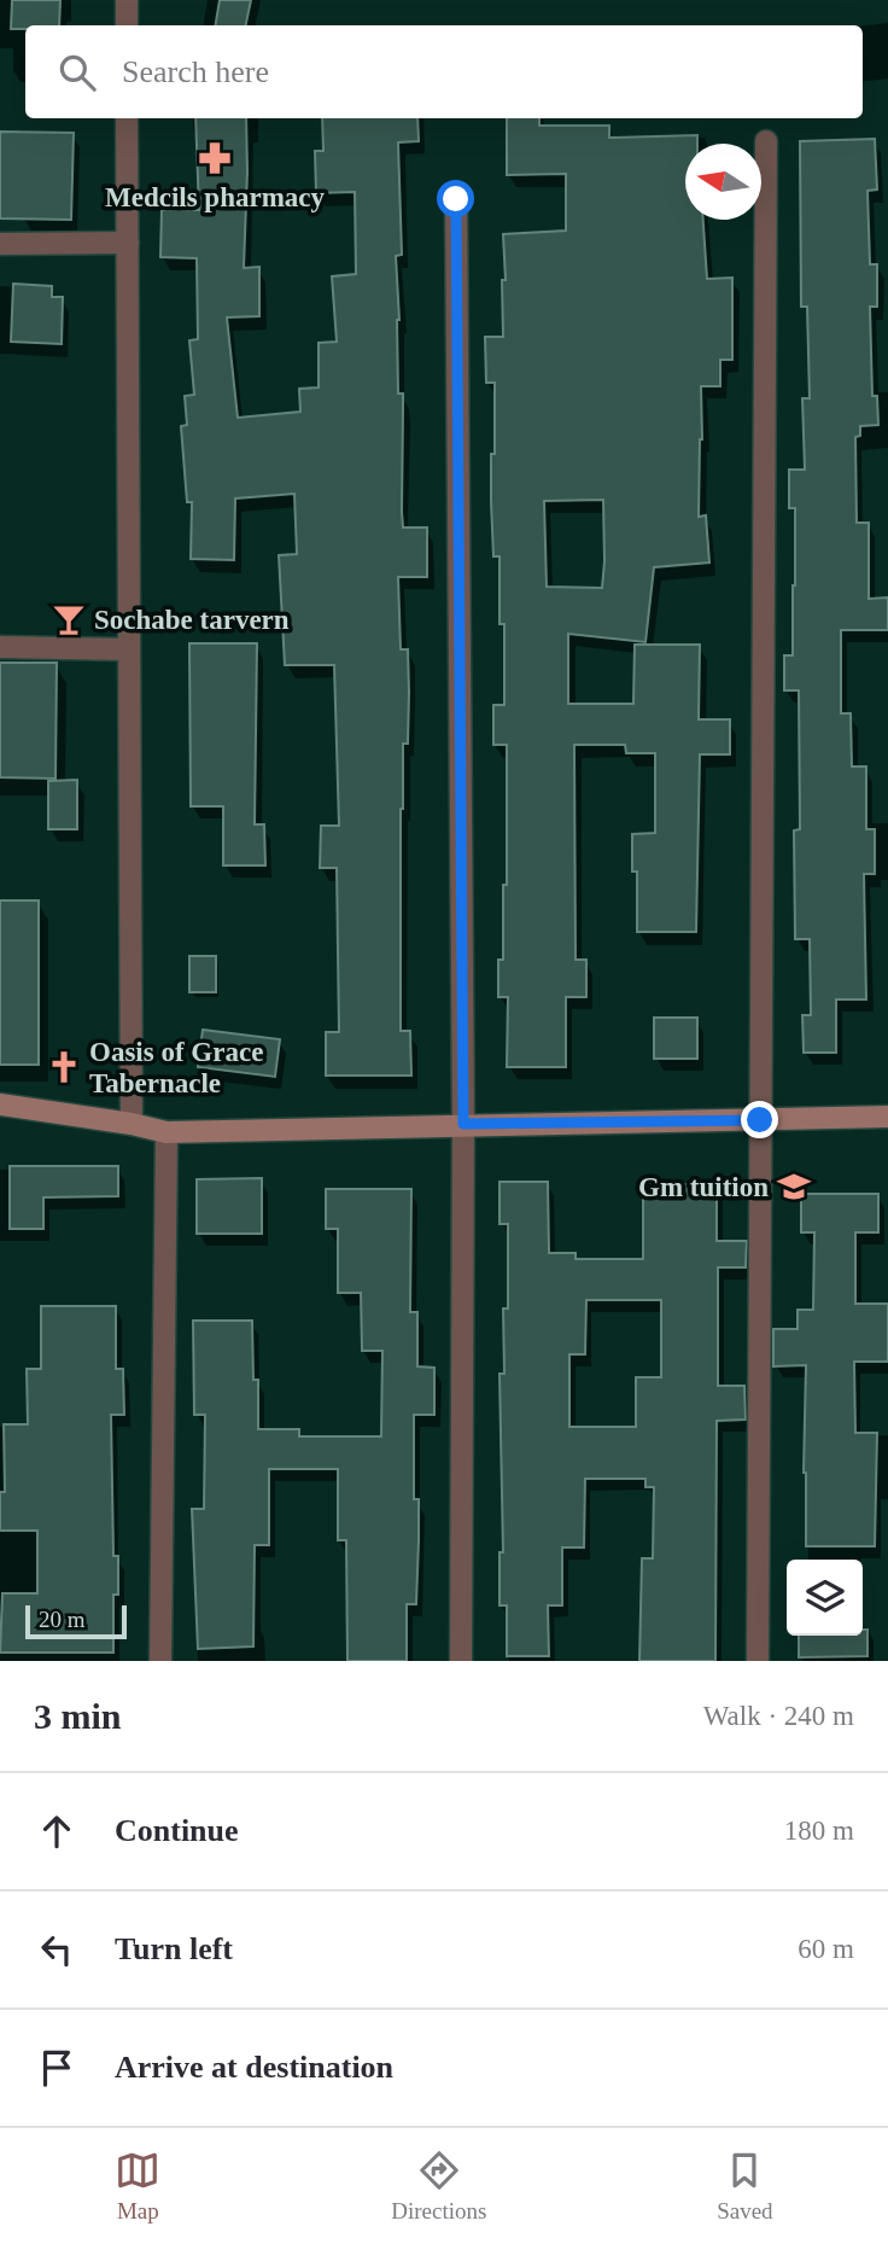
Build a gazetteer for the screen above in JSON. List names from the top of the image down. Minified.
{"places":{"pharmacy":["Medcils pharmacy"],"bar":["Sochabe tarvern"],"church":["Oasis of Grace Tabernacle"],"school or university":["Gm tuition"]},"scale_bar":"20 m","north":"left","page":{"search":"Search here","scale":"20 m","heading":["3 min","Walk · 240 m"],"list":[["Continue","180 m"],["Turn left","60 m"],"Arrive at destination"],"nav":["Map","Directions","Saved"]}}
